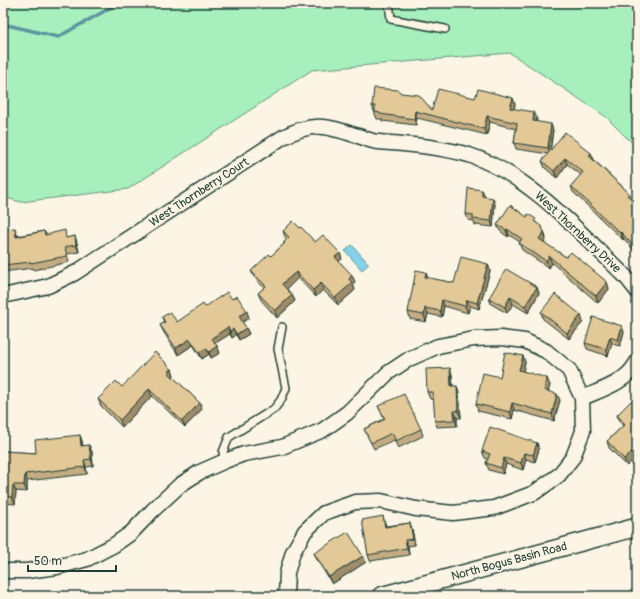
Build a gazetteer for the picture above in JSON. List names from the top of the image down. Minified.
{"streets":{"street":["West Thornberry Court","West Thornberry Drive","North Bogus Basin Road"]},"crossings":[["West Thornberry Court","West Thornberry Drive"]],"scale_bar":"50 m"}
